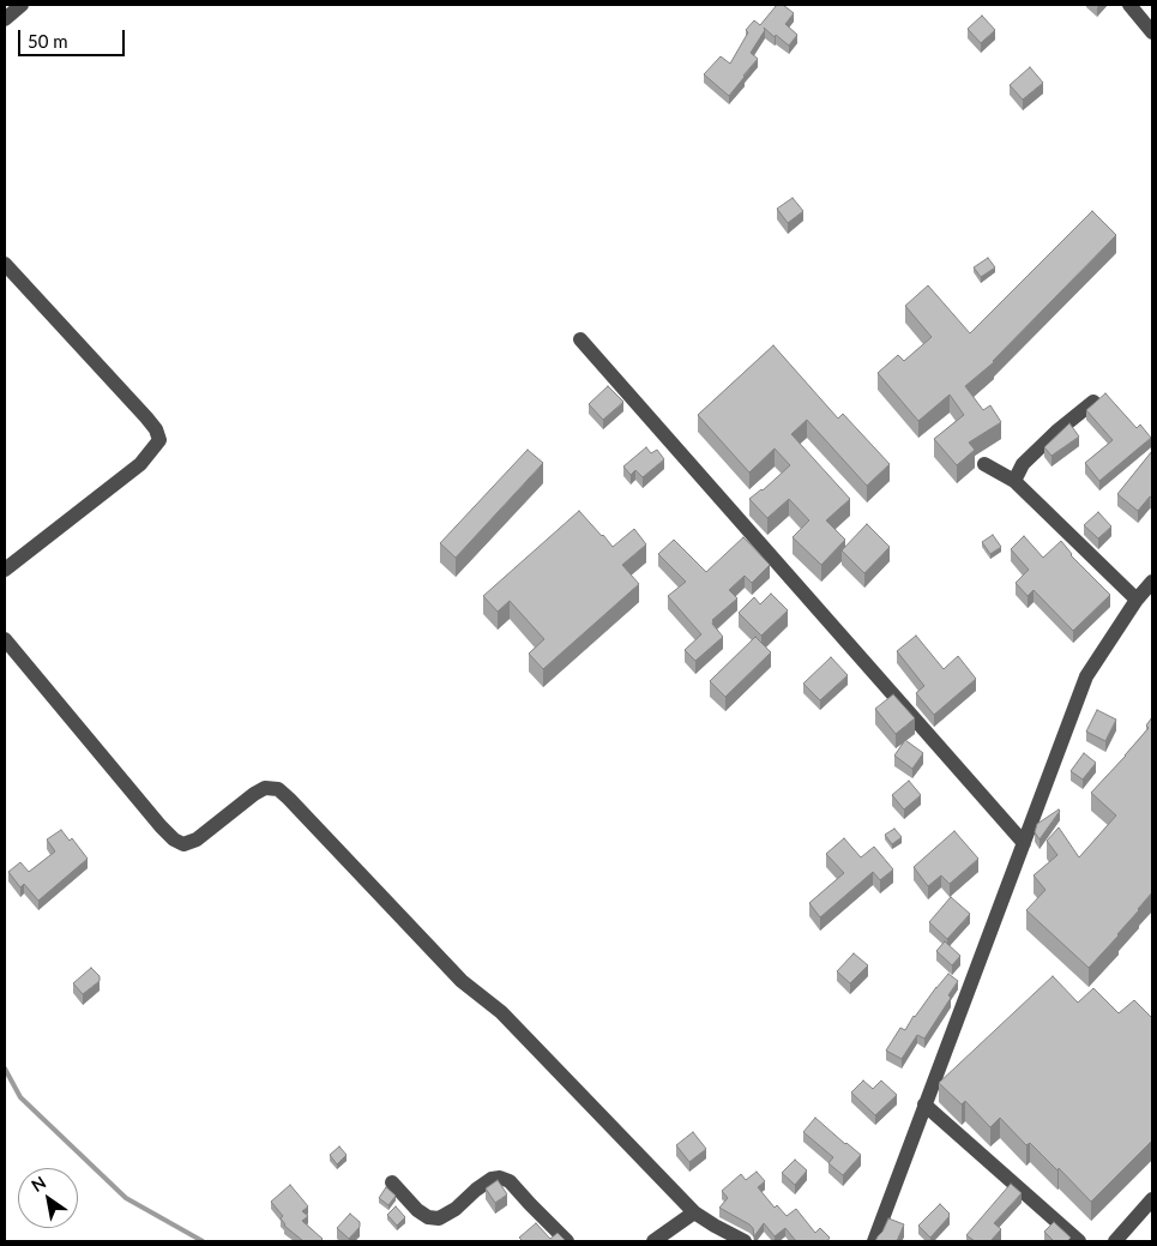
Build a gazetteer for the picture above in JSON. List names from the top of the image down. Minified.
{"scale_bar":"50 m","north":"top left"}
